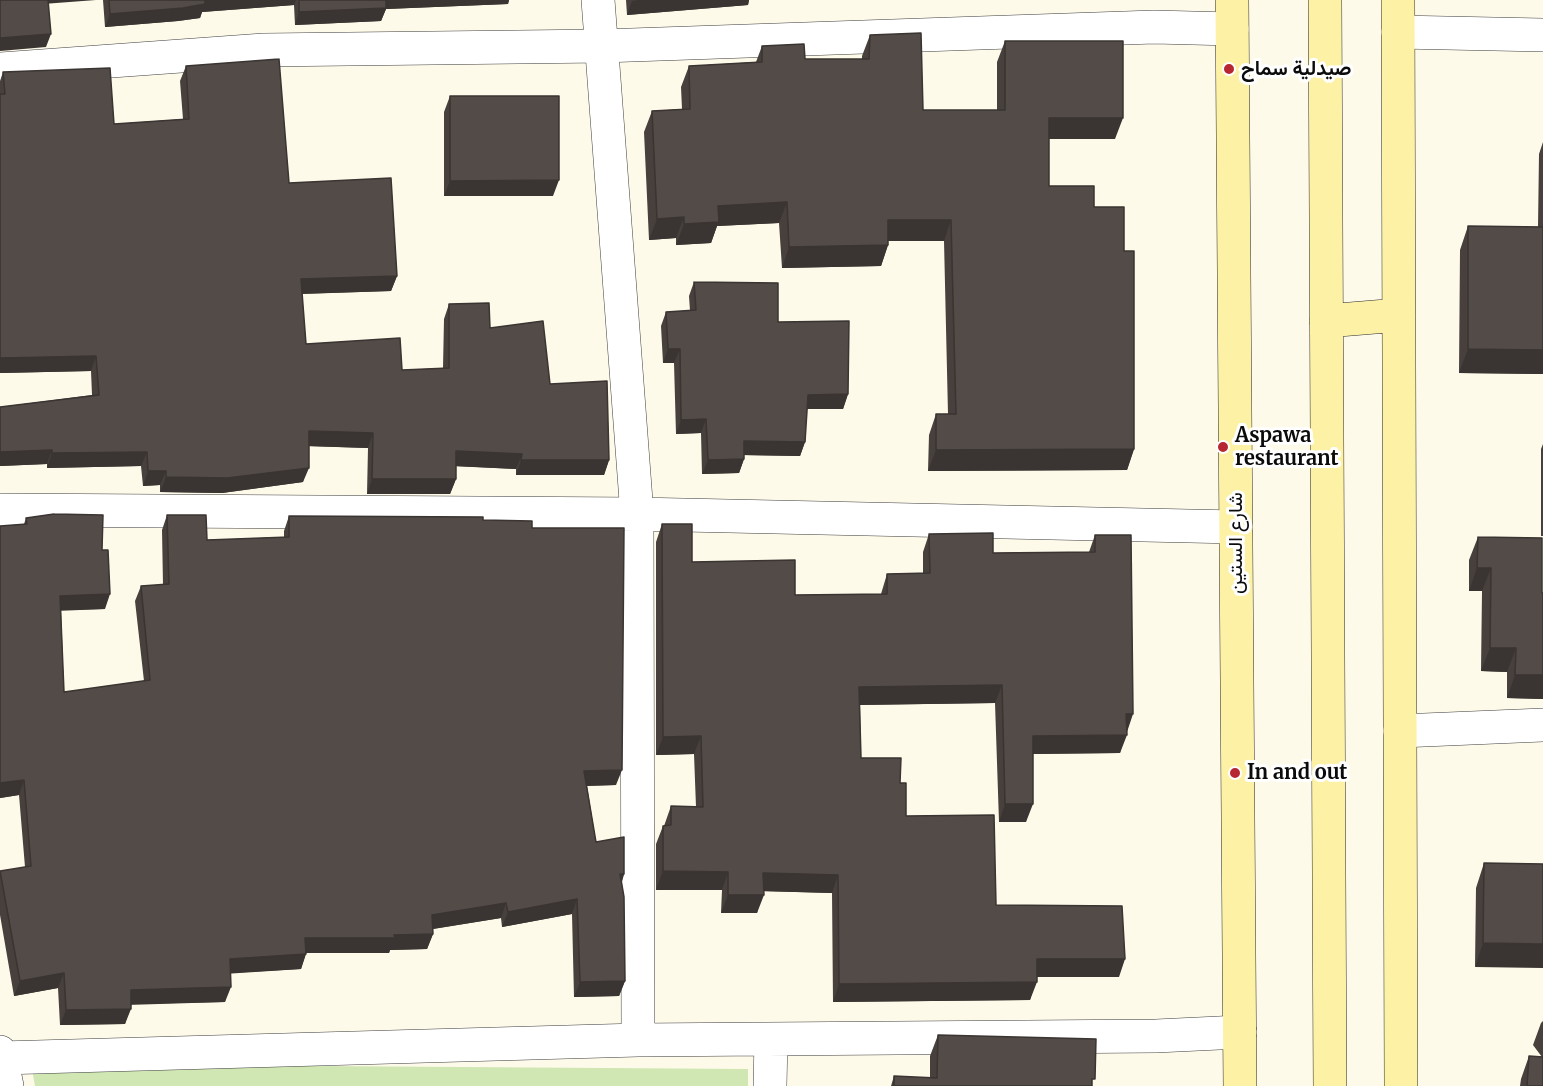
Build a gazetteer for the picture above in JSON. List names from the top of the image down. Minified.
{"streets":{"main road":["شارع الستين"]},"places":["صيدلية سماح","Aspawa restaurant","In and out"]}
